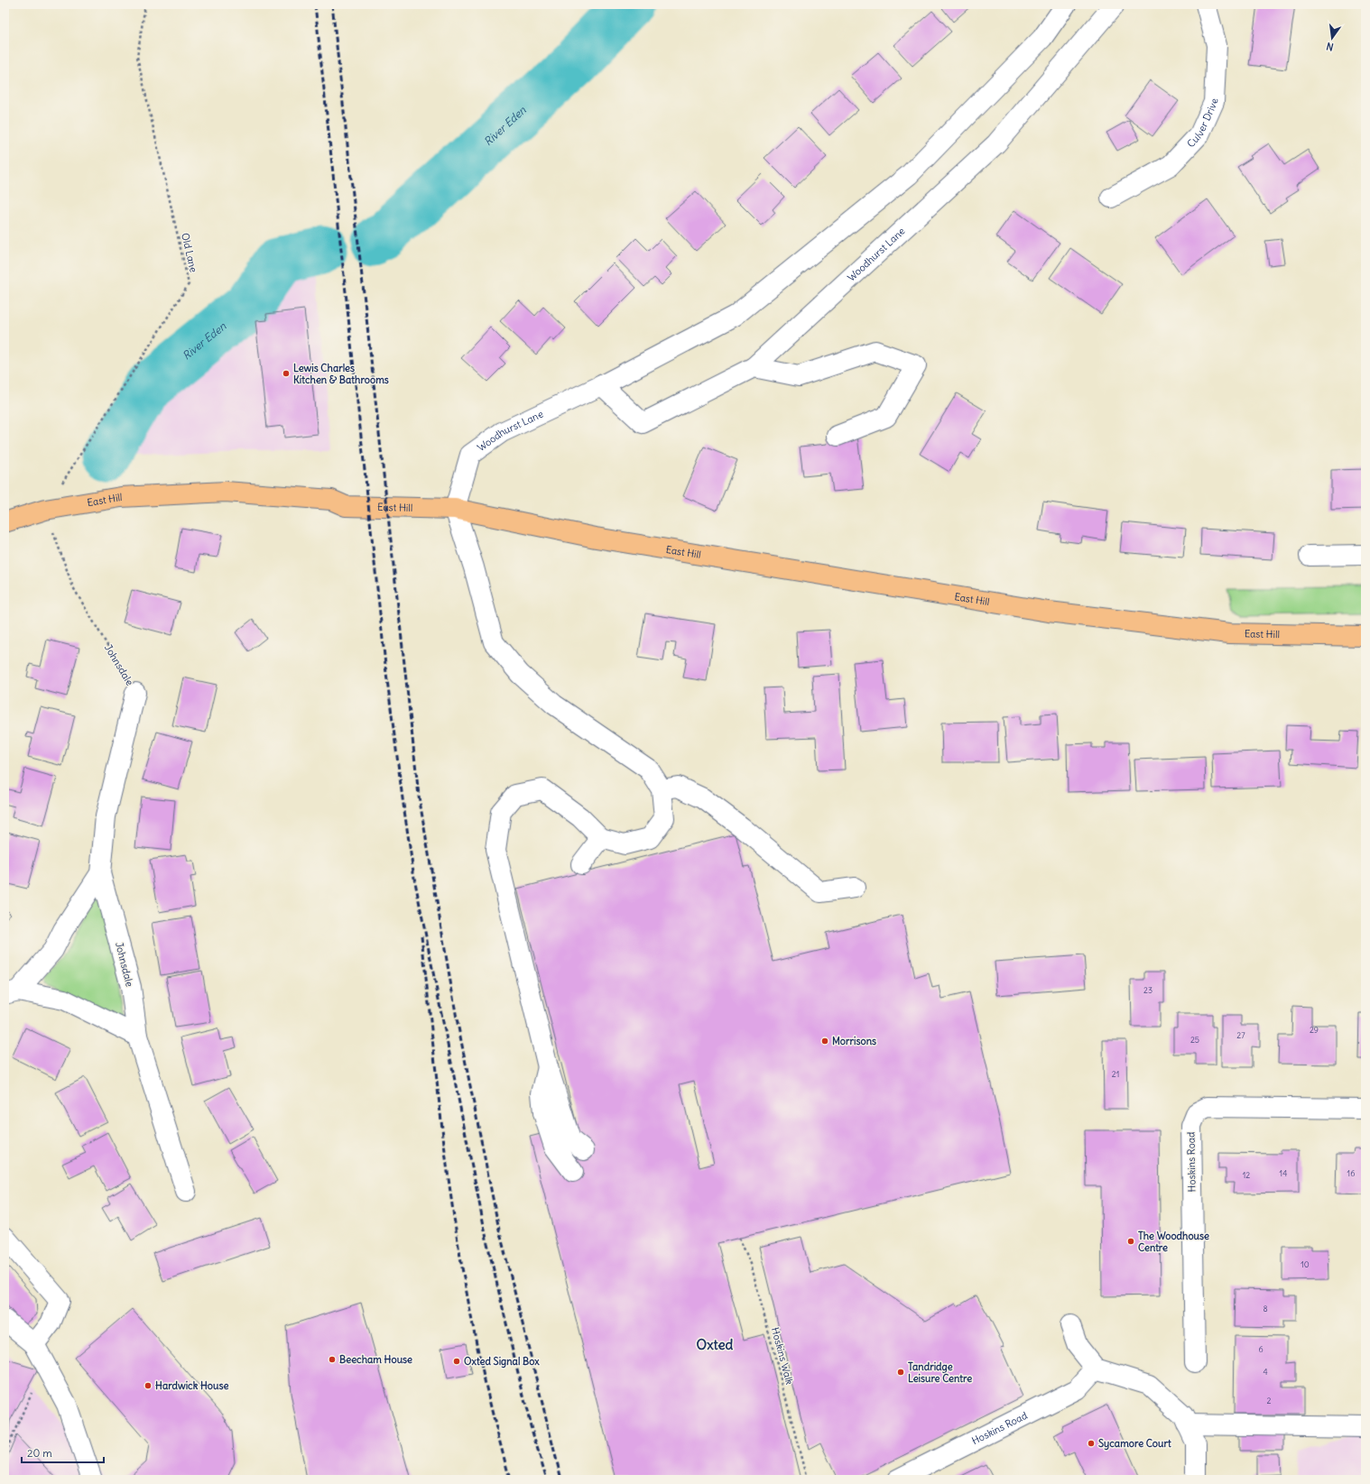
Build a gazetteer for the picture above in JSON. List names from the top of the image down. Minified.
{"streets":{"main road":["East Hill"],"street":["Culver Drive","Woodhurst Lane","Johnsdale","Hoskins Road"],"path":["Old Lane","Hoskins Walk"]},"crossings":[["Old Lane","East Hill"],["Old Lane","Johnsdale"],["Woodhurst Lane","East Hill"],["East Hill","Johnsdale"]],"districts":["Oxted"],"water":["River Eden"],"places":["Lewis Charles Kitchen & Bathrooms","Morrisons","The Woodhouse Centre","Beecham House","Oxted Signal Box","Tandridge Leisure Centre","Hardwick House","Sycamore Court"],"house_numbers":["23","29","27","25","21","14","16","12","10","8","6","4","2"],"scale_bar":"20 m","north":"bottom"}
